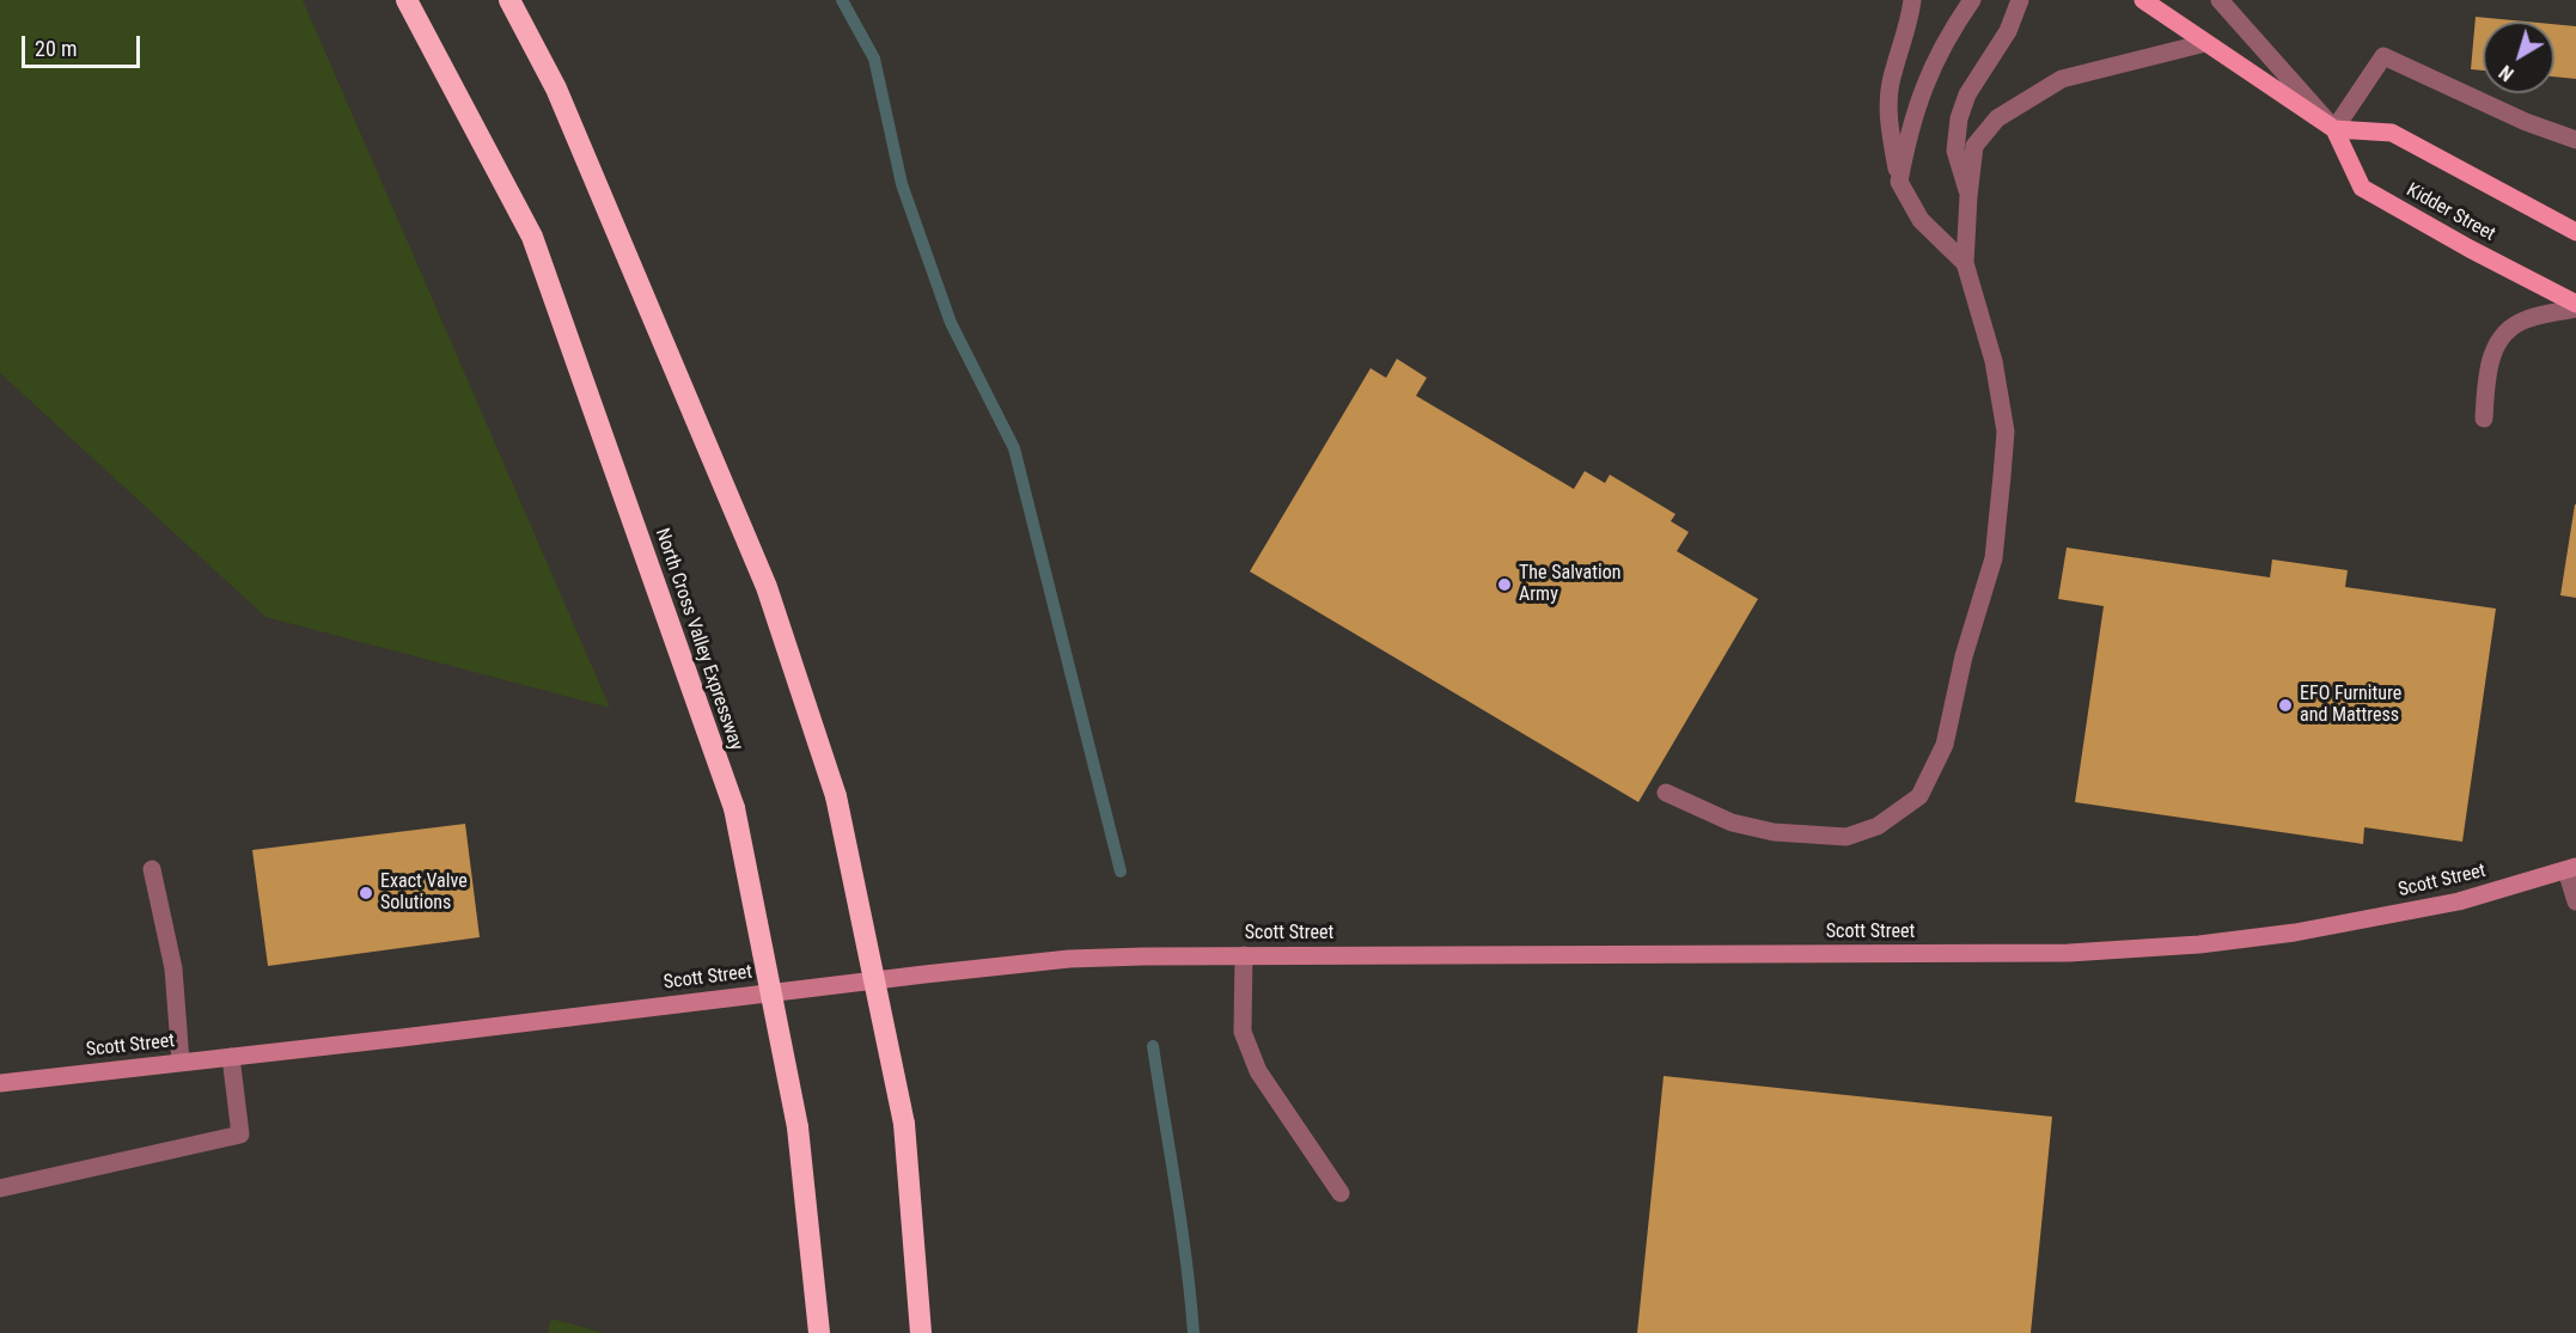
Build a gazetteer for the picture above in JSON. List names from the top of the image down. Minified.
{"streets":{"highway":["North Cross Valley Expressway"],"main road":["Kidder Street"],"street":["Scott Street"]},"places":["The Salvation Army","EFO Furniture and Mattress","Exact Valve Solutions"],"scale_bar":"20 m","north":"bottom left"}
